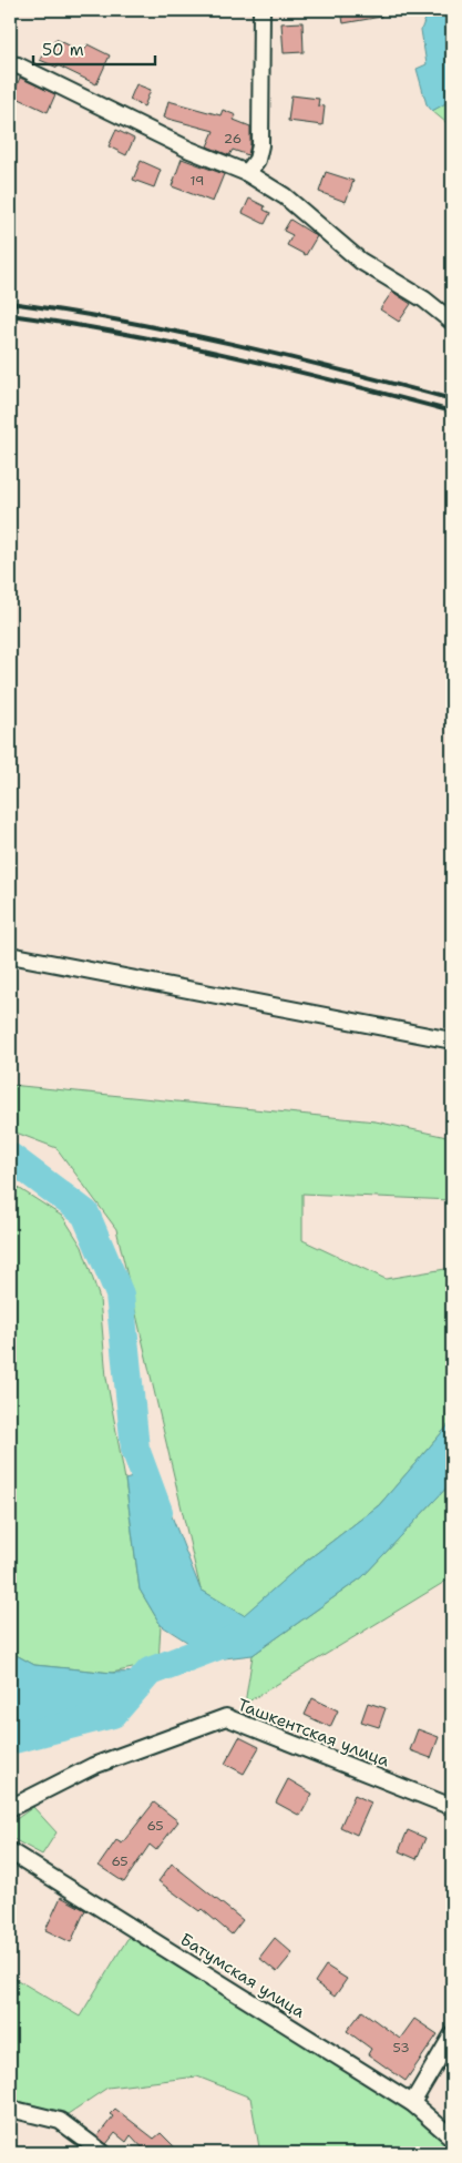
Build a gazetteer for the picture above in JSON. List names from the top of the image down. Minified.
{"streets":{"street":["Ташкентская улица","Батумская улица"]},"house_numbers":["26","19","65","65","53"],"scale_bar":"50 m"}
